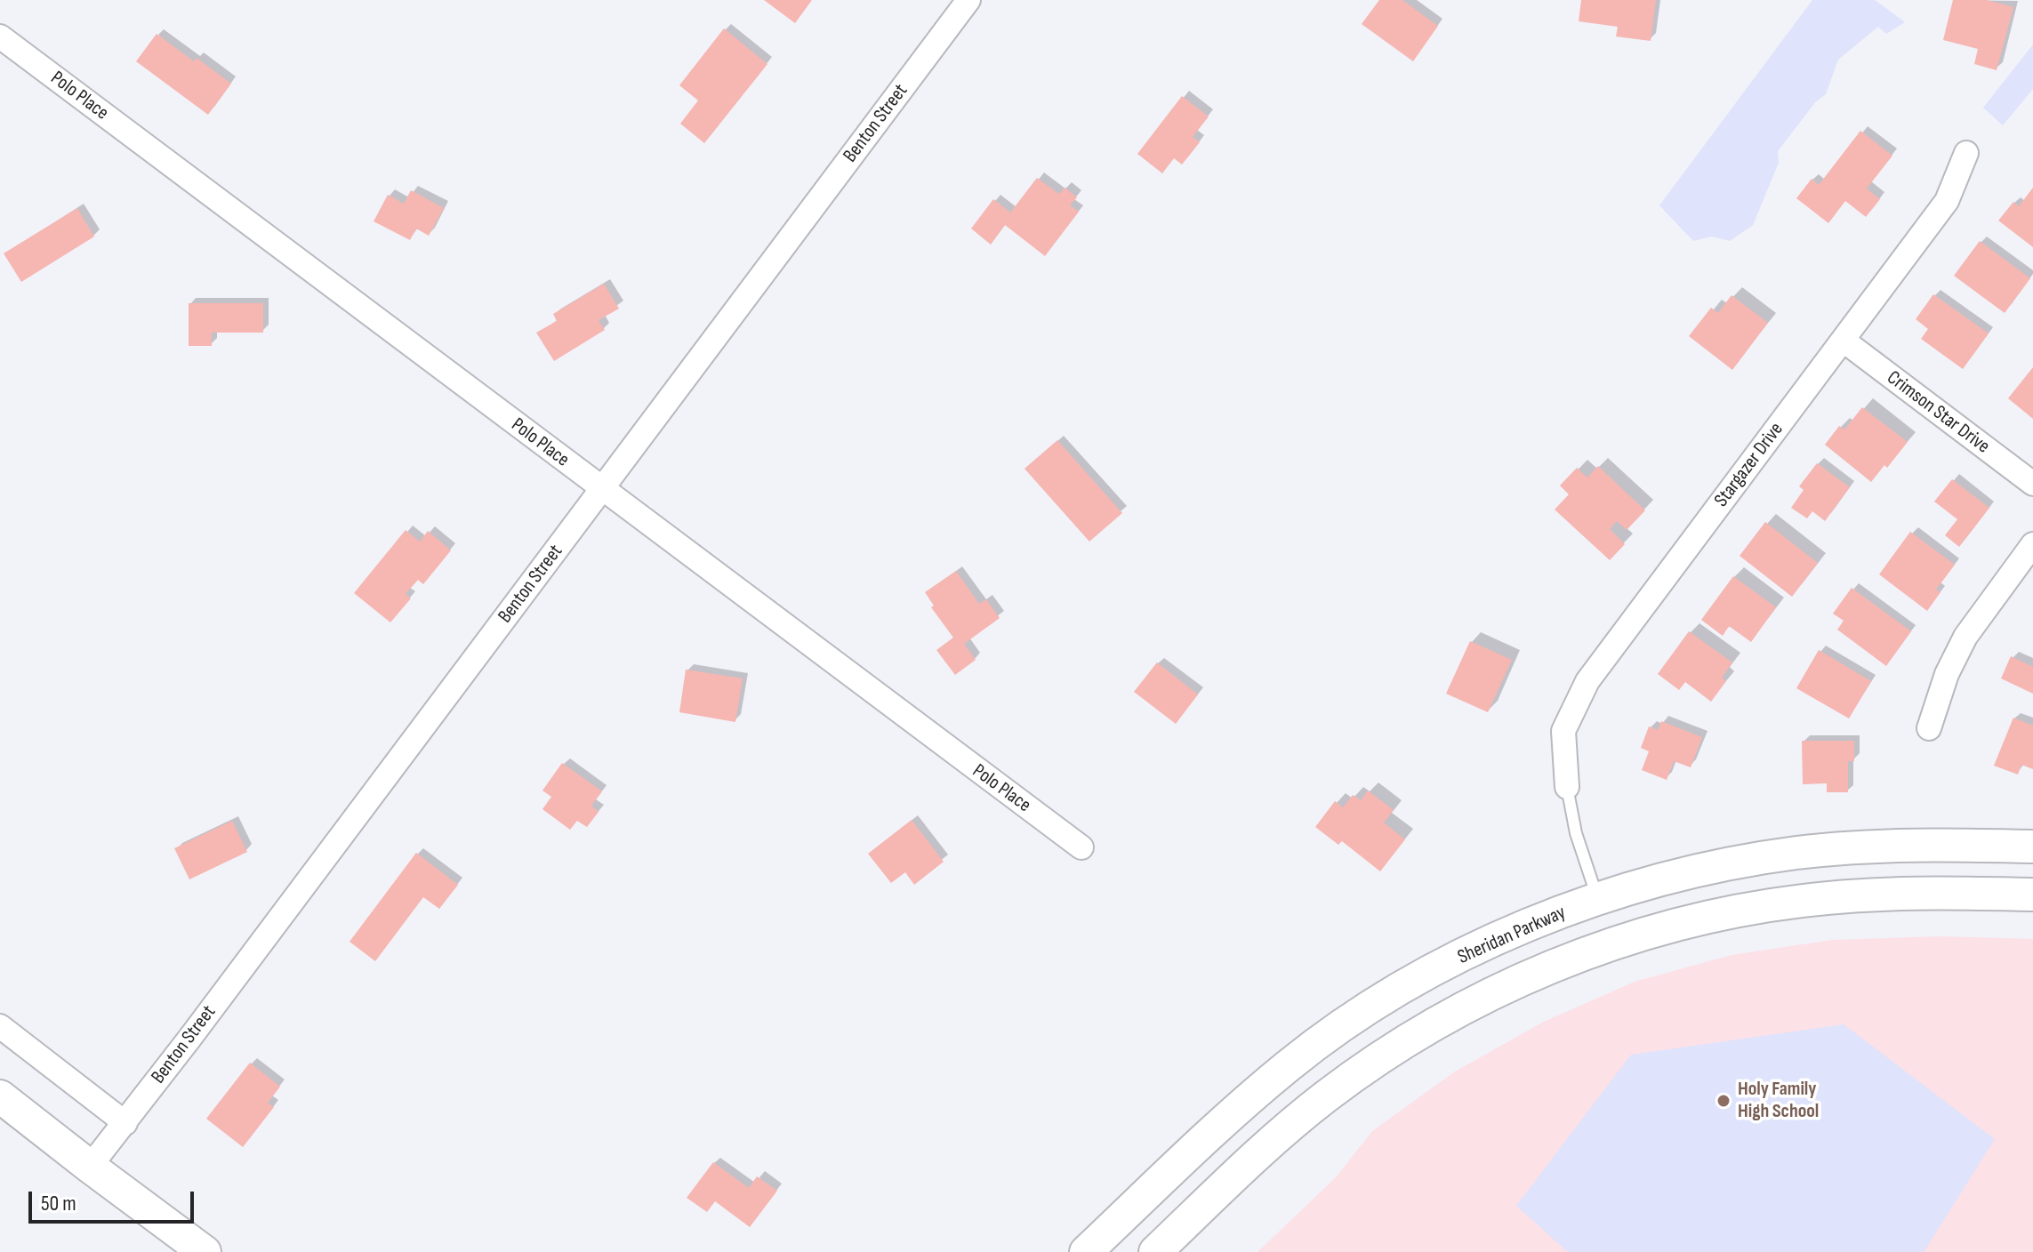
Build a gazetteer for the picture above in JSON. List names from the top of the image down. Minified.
{"streets":{"main road":["Sheridan Parkway"],"street":["Polo Place","Benton Street","Crimson Star Drive","Stargazer Drive"]},"crossings":[["Polo Place","Benton Street"],["Crimson Star Drive","Stargazer Drive"]],"places":["Holy Family High School"],"scale_bar":"50 m"}
